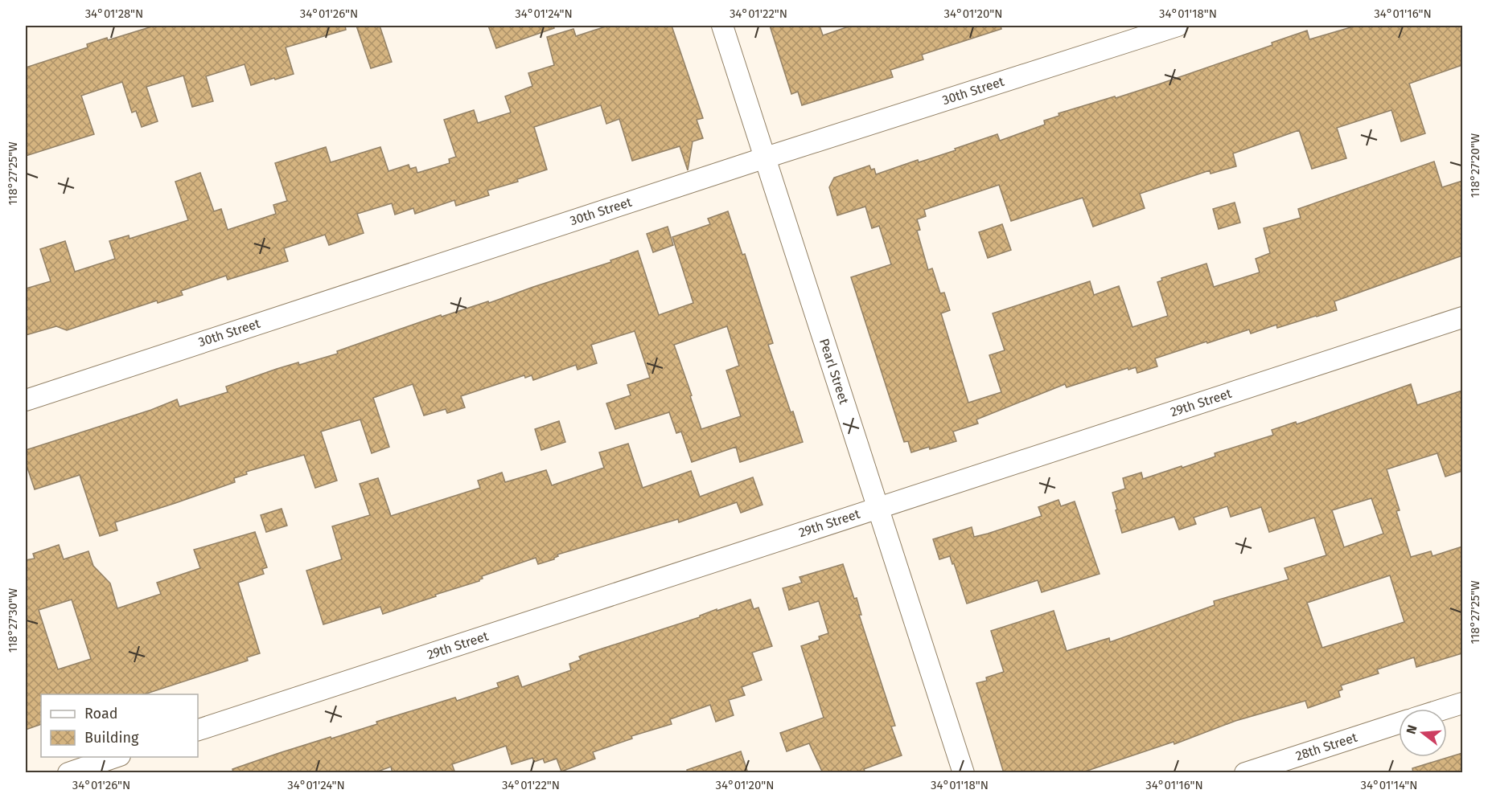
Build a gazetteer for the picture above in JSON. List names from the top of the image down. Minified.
{"streets":{"street":["30th Street","Pearl Street","29th Street","28th Street"]},"crossings":[["30th Street","Pearl Street"],["Pearl Street","29th Street"]],"legend":["Road","Building"],"north":"left","coordinates":["34°01'28\"N","34°01'26\"N","34°01'24\"N","34°01'22\"N","34°01'20\"N","34°01'18\"N","34°01'16\"N","118°27'20\"W","118°27'25\"W","118°27'30\"W","34°01'14\"N"]}
